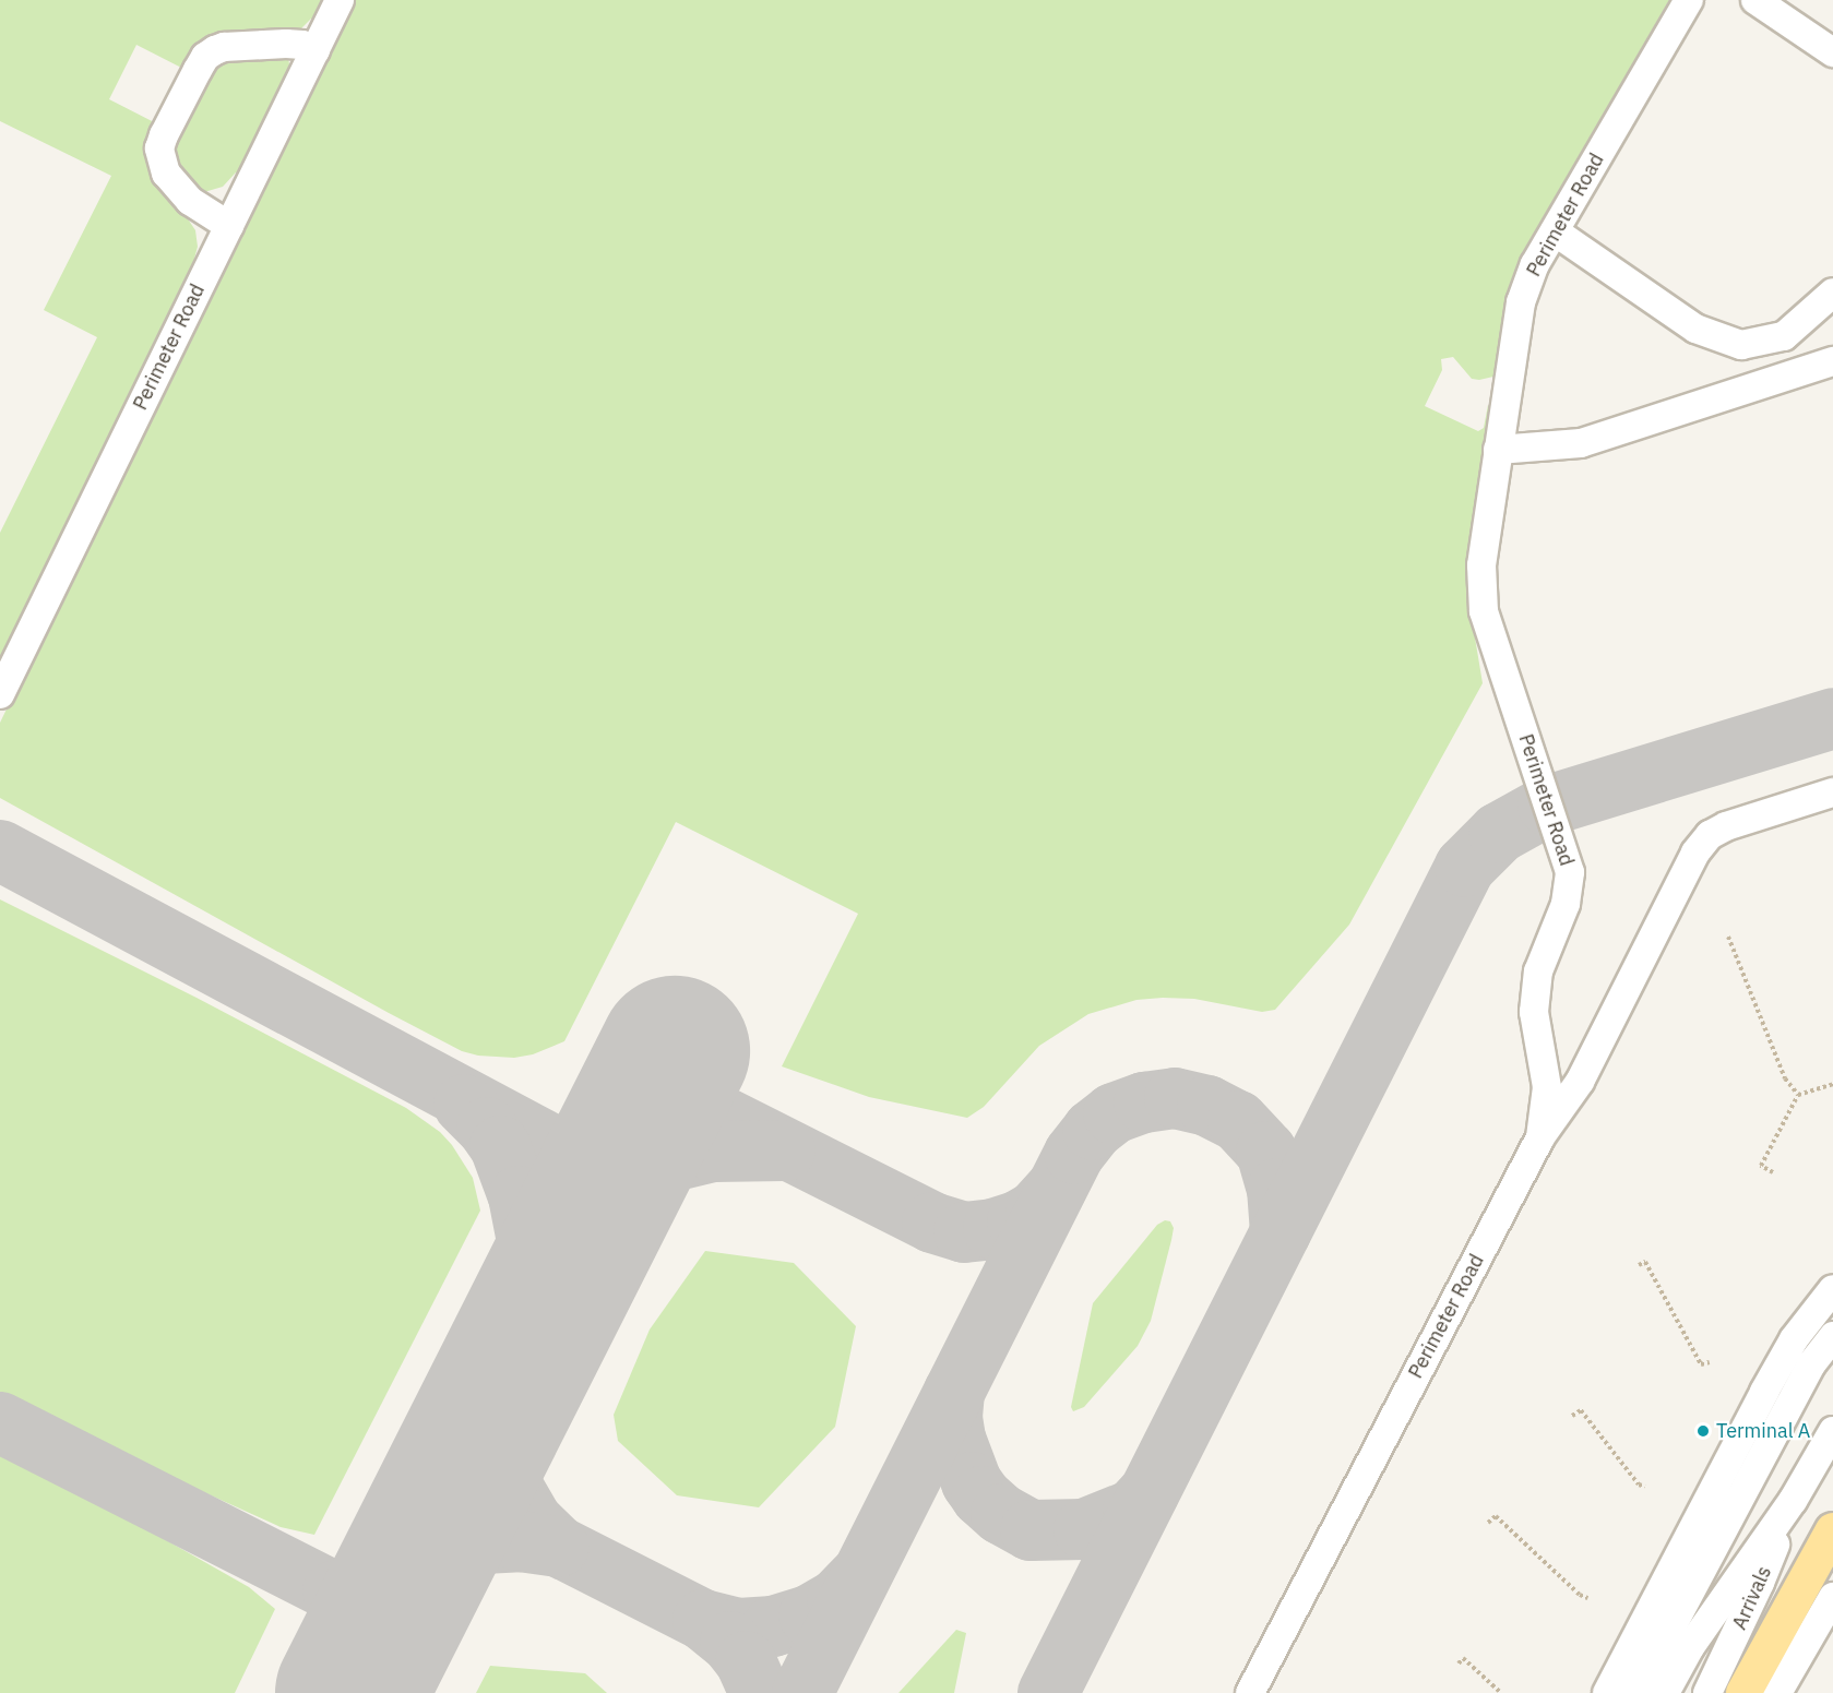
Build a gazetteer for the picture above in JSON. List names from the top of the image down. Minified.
{"streets":{"street":["Perimeter Road","Arrivals"]},"places":["Terminal A"]}
